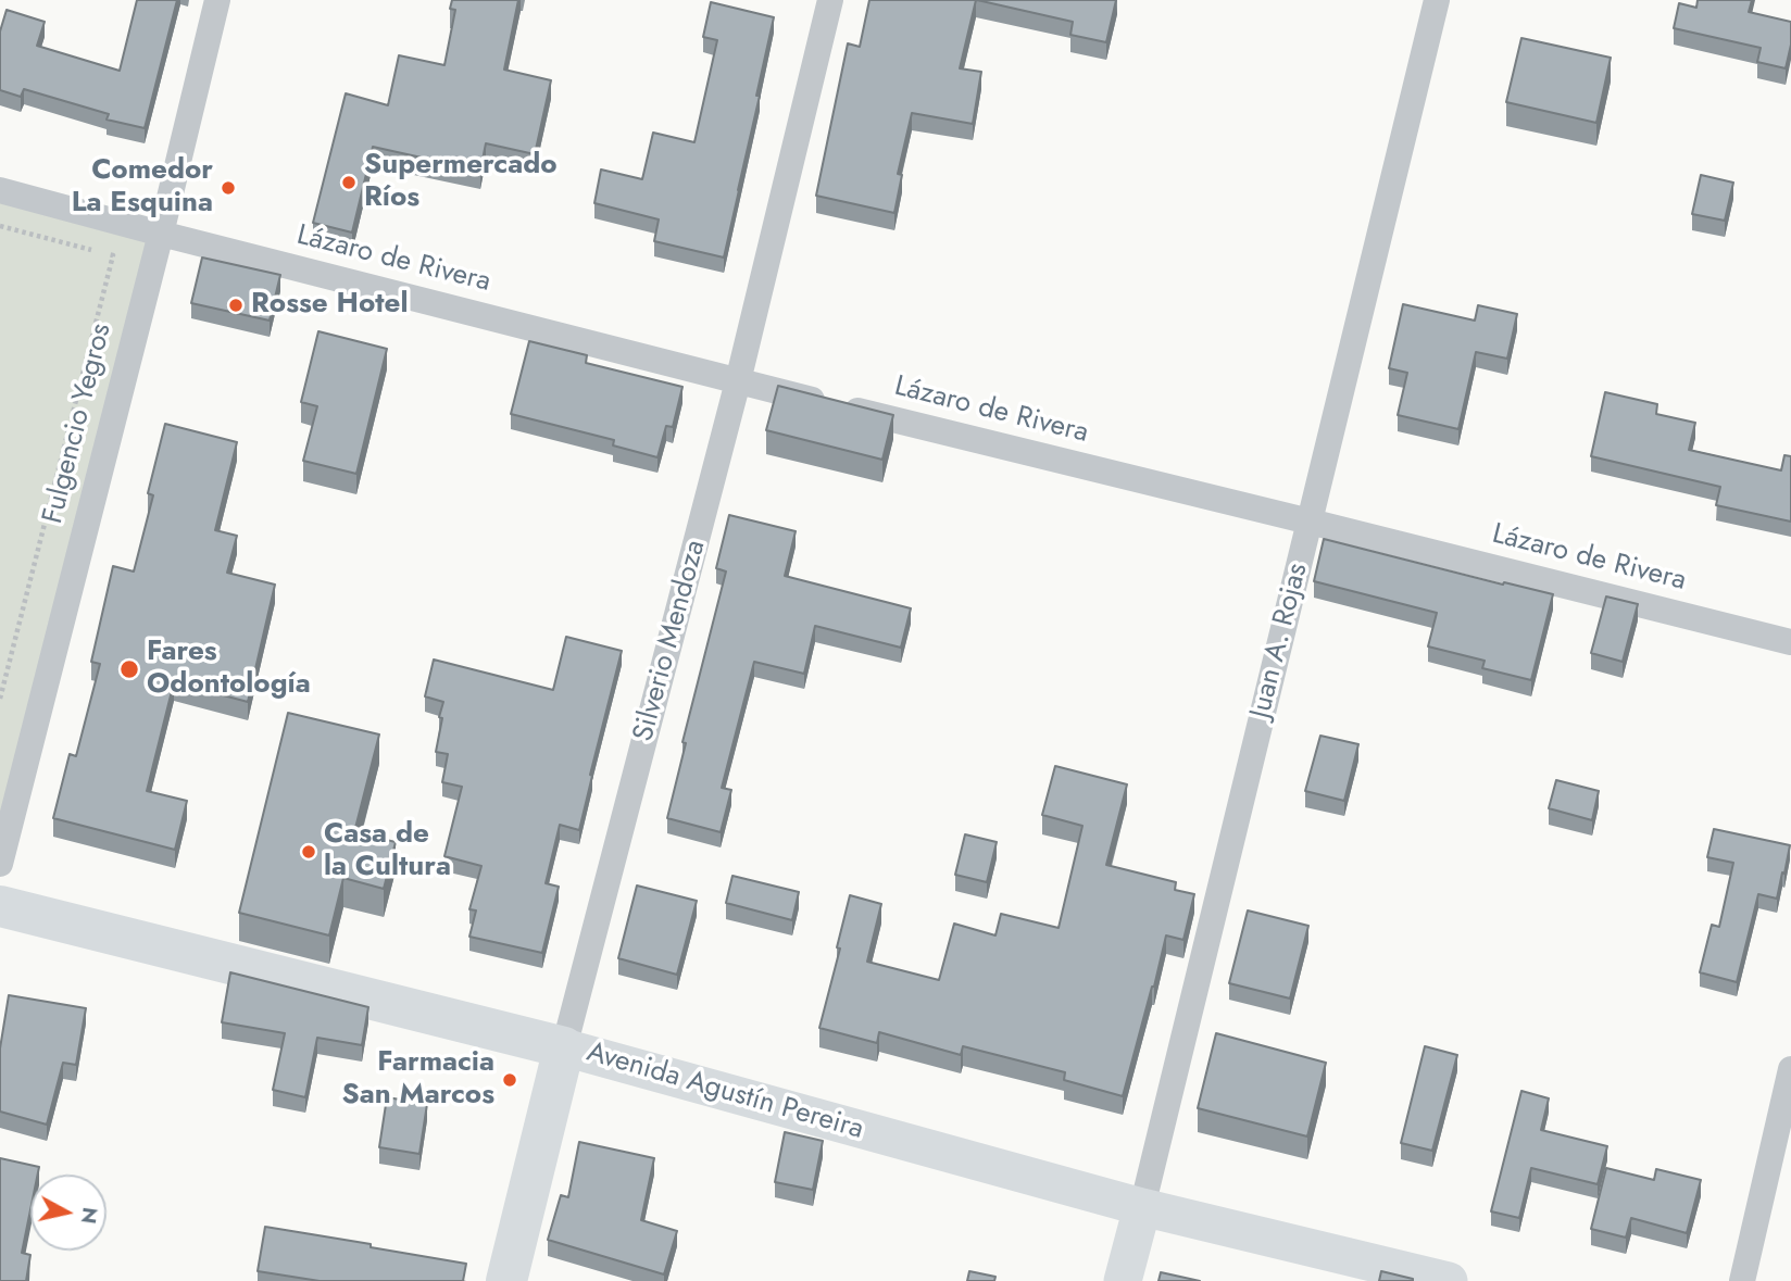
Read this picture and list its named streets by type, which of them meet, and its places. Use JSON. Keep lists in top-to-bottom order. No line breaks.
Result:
{"streets":{"highway":["Silverio Mendoza","Avenida Agustín Pereira"],"main road":["Juan A. Rojas"],"street":["Lázaro de Rivera","Fulgencio Yegros"]},"crossings":[["Lázaro de Rivera","Fulgencio Yegros"],["Lázaro de Rivera","Silverio Mendoza"],["Lázaro de Rivera","Juan A. Rojas"],["Silverio Mendoza","Avenida Agustín Pereira"],["Juan A. Rojas","Avenida Agustín Pereira"]],"places":["Supermercado Ríos","Comedor La Esquina","Rosse Hotel","Fares Odontología","Casa de la Cultura","Farmacia San Marcos"],"north":"right"}
